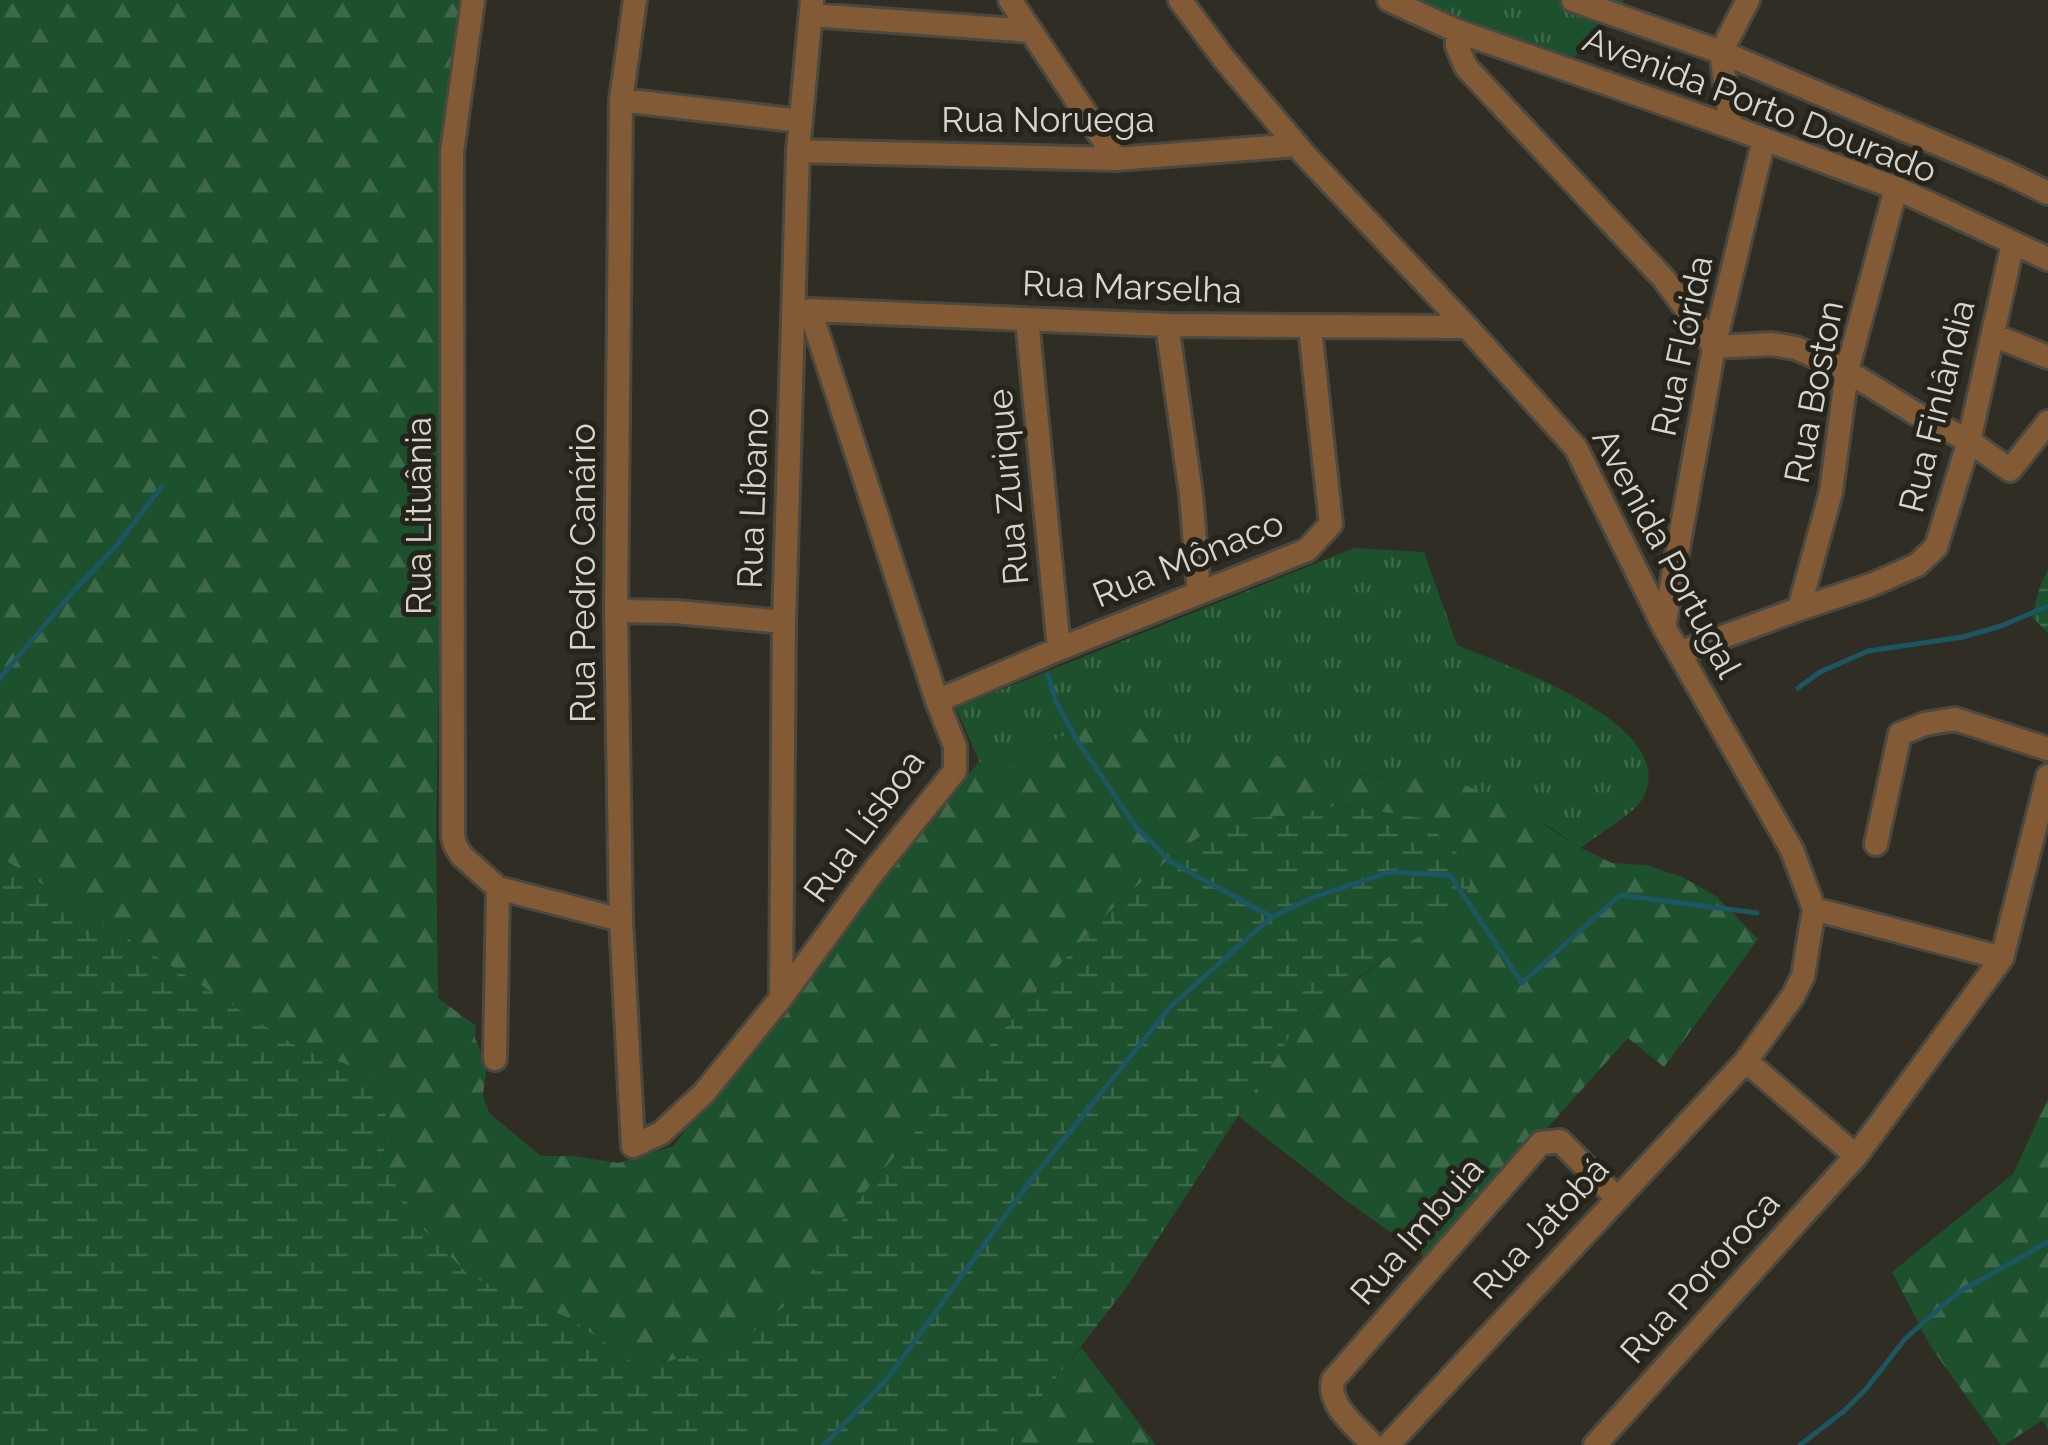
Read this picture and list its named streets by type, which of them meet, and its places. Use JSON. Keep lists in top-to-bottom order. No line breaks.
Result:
{"streets":{"street":["Avenida Porto Dourado","Rua Noruega","Rua Marselha","Rua Flórida","Rua Boston","Rua Finlândia","Rua Zurique","Rua Líbano","Rua Lituânia","Avenida Portugal","Rua Mônaco","Rua Pedro Canário","Rua Lísboa","Rua Jatobá","Rua Imbuia","Rua Pororoca"]},"crossings":[["Avenida Porto Dourado","Rua Flórida"],["Avenida Porto Dourado","Rua Boston"],["Avenida Porto Dourado","Rua Finlândia"],["Rua Noruega","Rua Líbano"],["Rua Noruega","Avenida Portugal"],["Rua Marselha","Rua Zurique"],["Rua Marselha","Rua Líbano"],["Rua Marselha","Avenida Portugal"],["Rua Marselha","Rua Mônaco"],["Rua Marselha","Rua Lísboa"],["Rua Flórida","Avenida Portugal"],["Rua Boston","Rua Finlândia"],["Rua Finlândia","Avenida Portugal"],["Rua Zurique","Rua Mônaco"],["Rua Líbano","Rua Lísboa"],["Rua Lituânia","Rua Pedro Canário"],["Avenida Portugal","Rua Jatobá"],["Rua Mônaco","Rua Lísboa"],["Rua Pedro Canário","Rua Lísboa"],["Rua Jatobá","Rua Imbuia"]]}
